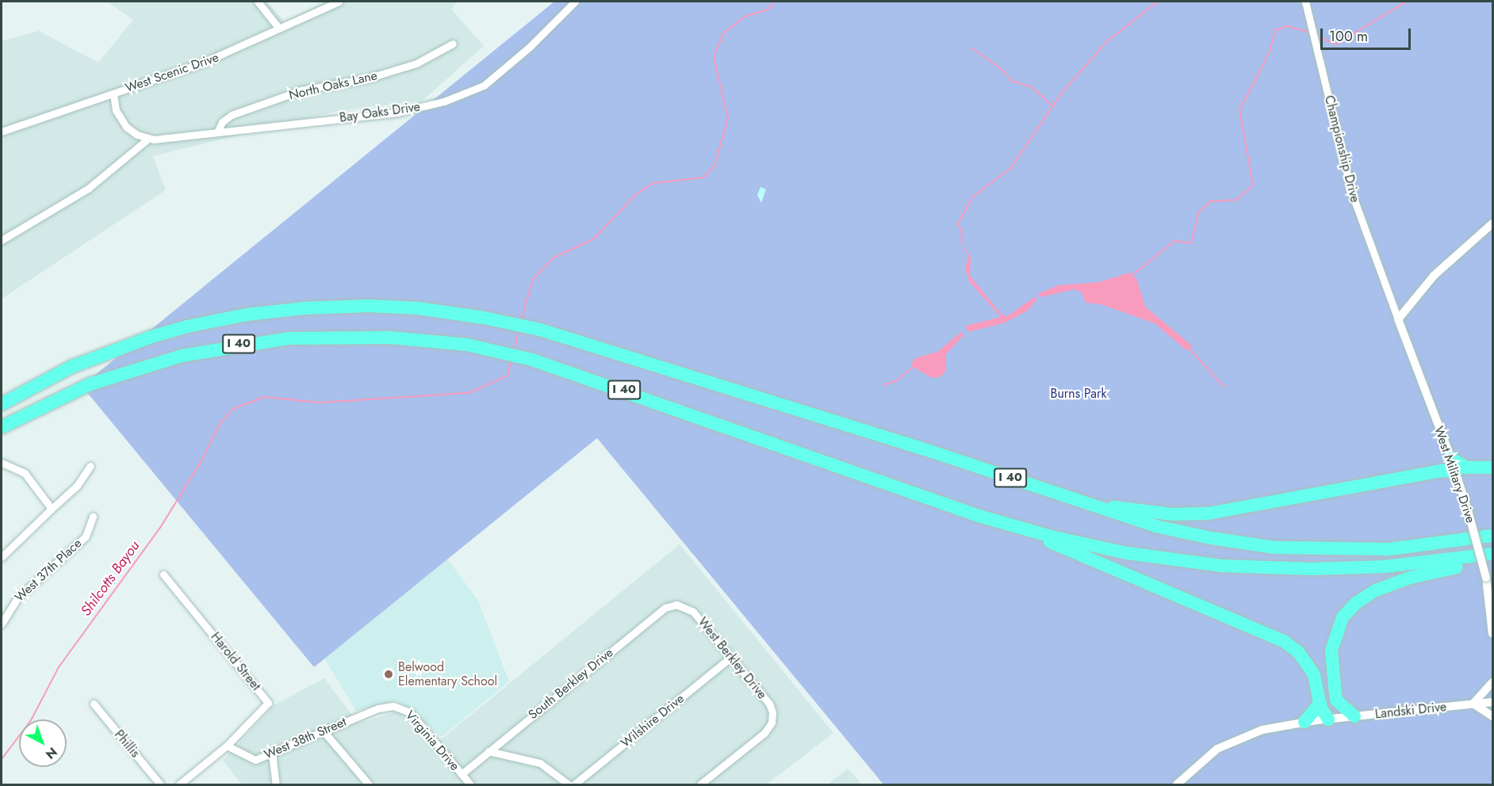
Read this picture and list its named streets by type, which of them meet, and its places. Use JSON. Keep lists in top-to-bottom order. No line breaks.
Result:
{"streets":{"highway":["I 40"],"street":["West Scenic Drive","North Oaks Lane","Bay Oaks Drive","Championship Drive","West Military Drive","West 37th Place","West Berkley Drive","Harold Street","South Berkley Drive","Landski Drive","Wilshire Drive","West 38th Street","Virginia Drive","Phillis"]},"crossings":[["North Oaks Lane","Bay Oaks Drive"],["Championship Drive","West Military Drive"],["West Berkley Drive","South Berkley Drive"],["West Berkley Drive","Wilshire Drive"],["Harold Street","West 38th Street"],["South Berkley Drive","Virginia Drive"],["West 38th Street","Virginia Drive"]],"water":["Shilcotts Bayou"],"parks":["Burns Park"],"places":["Belwood Elementary School"],"scale_bar":"100 m","north":"bottom right"}
